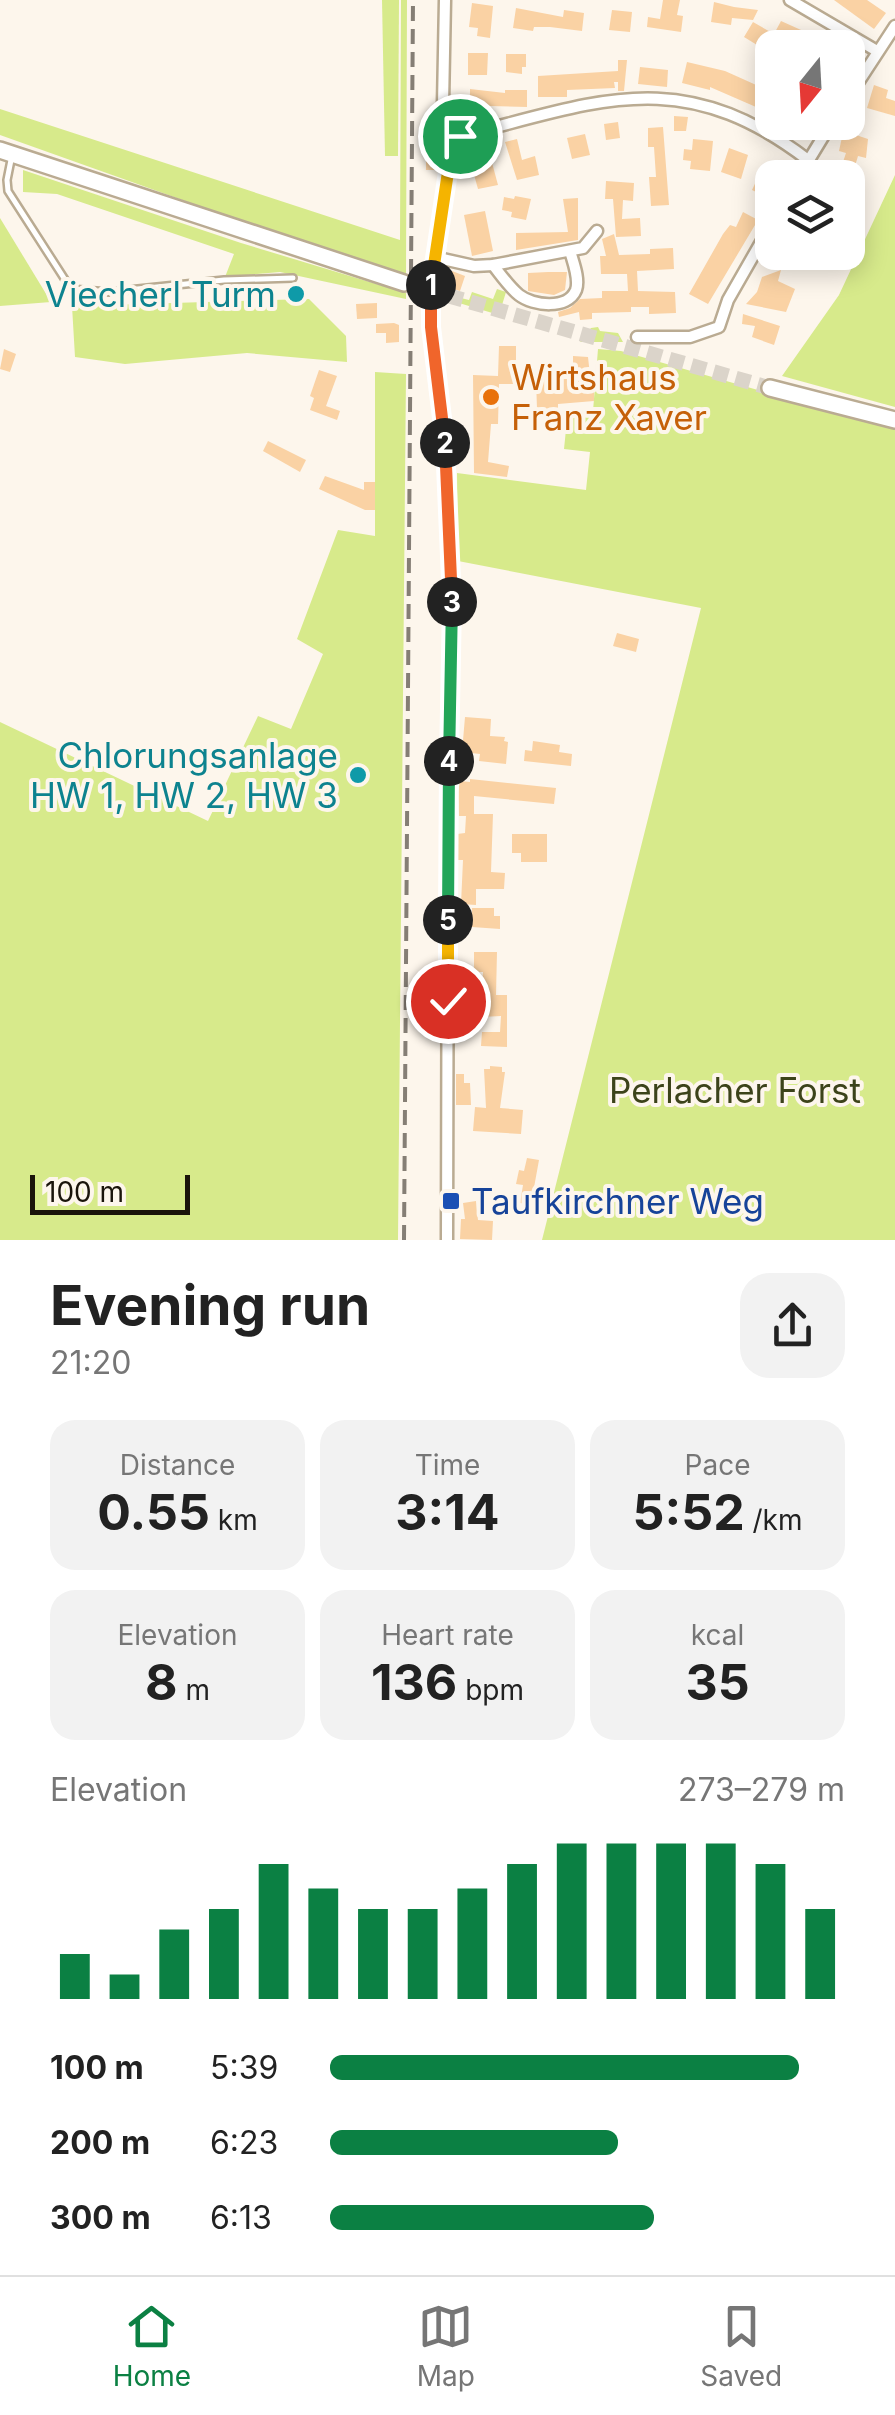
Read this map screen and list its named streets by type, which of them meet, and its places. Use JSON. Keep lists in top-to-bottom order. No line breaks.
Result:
{"parks":["Perlacher Forst"],"places":{"other":["Viecherl Turm","Wirtshaus Franz Xaver","Chlorungsanlage HW 1, HW 2, HW 3"],"transit":["Taufkirchner Weg"]},"scale_bar":"100 m","north":"bottom","page":{"pins":["1","2","3","4","5"],"scale":"100 m","heading":["Evening run","21:20"],"stats":[["Distance","0.55 km"],["Time","3:14"],["Pace","5:52 /km"],["Elevation","8 m"],["Heart rate","136 bpm"],["kcal","35"]],"chart":["Elevation","273–279 m"],"list":[{"name":"100 m","note":"5:39"},{"name":"200 m","note":"6:23"},{"name":"300 m","note":"6:13"}],"tabs":["Home","Map","Saved"]}}
